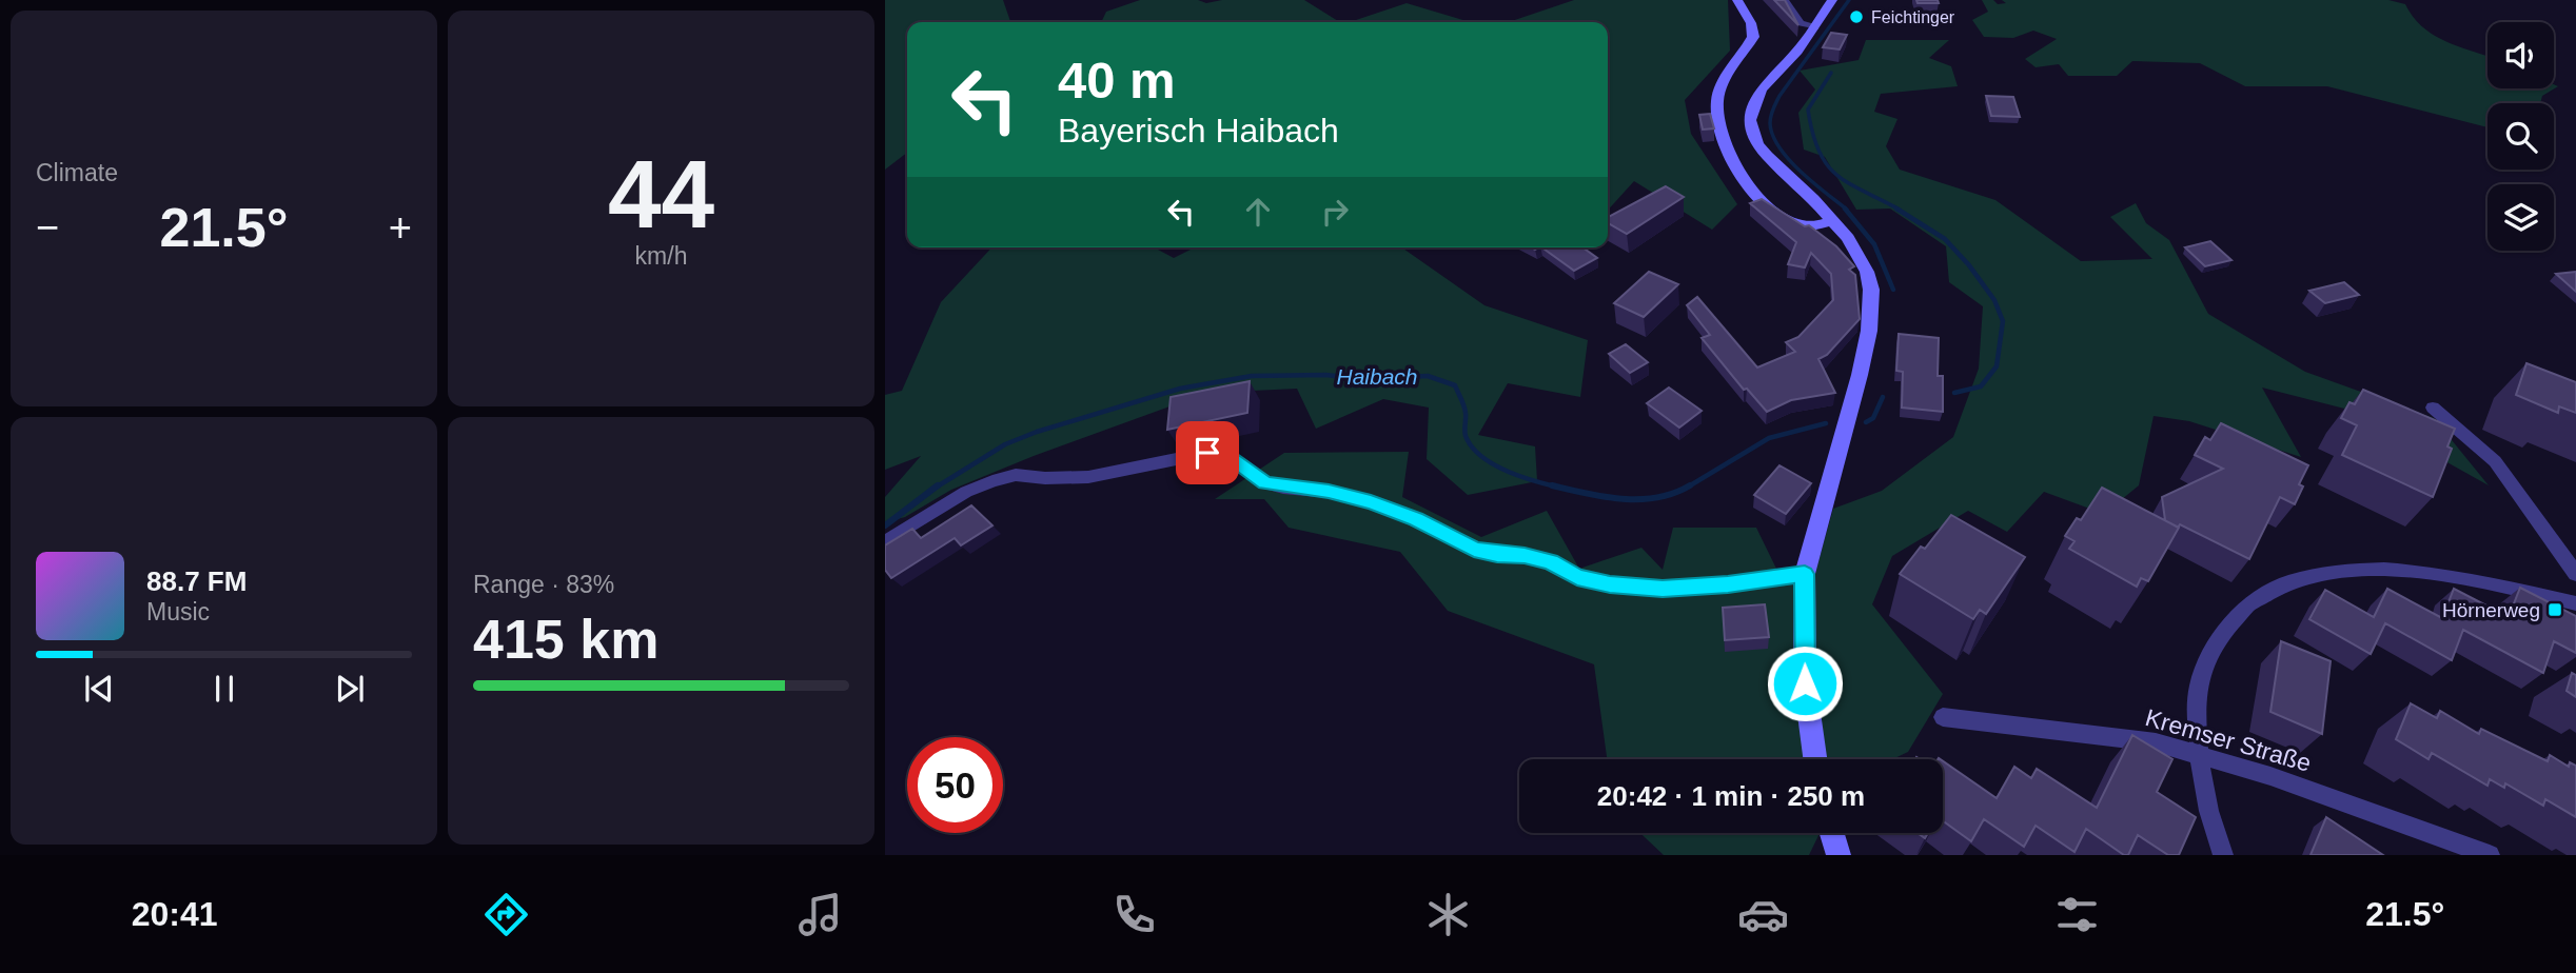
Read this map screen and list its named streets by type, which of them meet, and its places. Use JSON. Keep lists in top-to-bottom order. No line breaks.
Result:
{"streets":{"street":["Kremser Straße"]},"water":["Haibach"],"places":{"other":["Feichtinger"],"transit":["Hörnerweg"]},"page":{"tile":["Climate",["44","km/h"],["Range · 83%","415 km"]],"turn":["40 m","Bayerisch Haibach"],"heat":["−","21.5°","+"],"song":["88.7 FM","Music"],"limit":"50","trip":"20:42 · 1 min · 250 m","tabs":["20:41","21.5°"]}}
